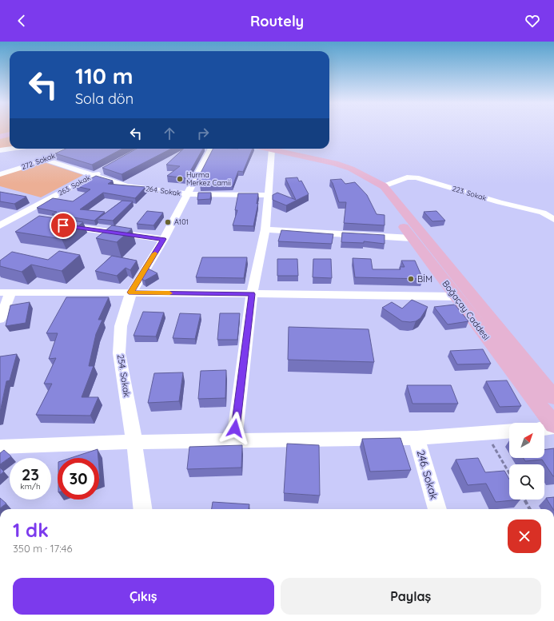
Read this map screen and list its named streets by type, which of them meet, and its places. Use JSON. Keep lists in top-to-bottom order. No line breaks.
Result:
{"streets":{"main road":["Boğaçay Caddesi"],"street":["272. Sokak","263. Sokak","264. Sokak","223. Sokak","254. Sokak","246. Sokak"]},"crossings":[["272. Sokak","264. Sokak"],["263. Sokak","264. Sokak"],["264. Sokak","254. Sokak"],["223. Sokak","Boğaçay Caddesi"]],"places":["Hurma Merkez Camii","A101","BİM"],"north":"top right","page":{"header":"Routely","turn":["110 m","Sola dön"],"speed":"23 km/h","limit":"30","heading":["1 dk","350 m · 17:46"],"buttons":["Çıkış","Paylaş"]}}
